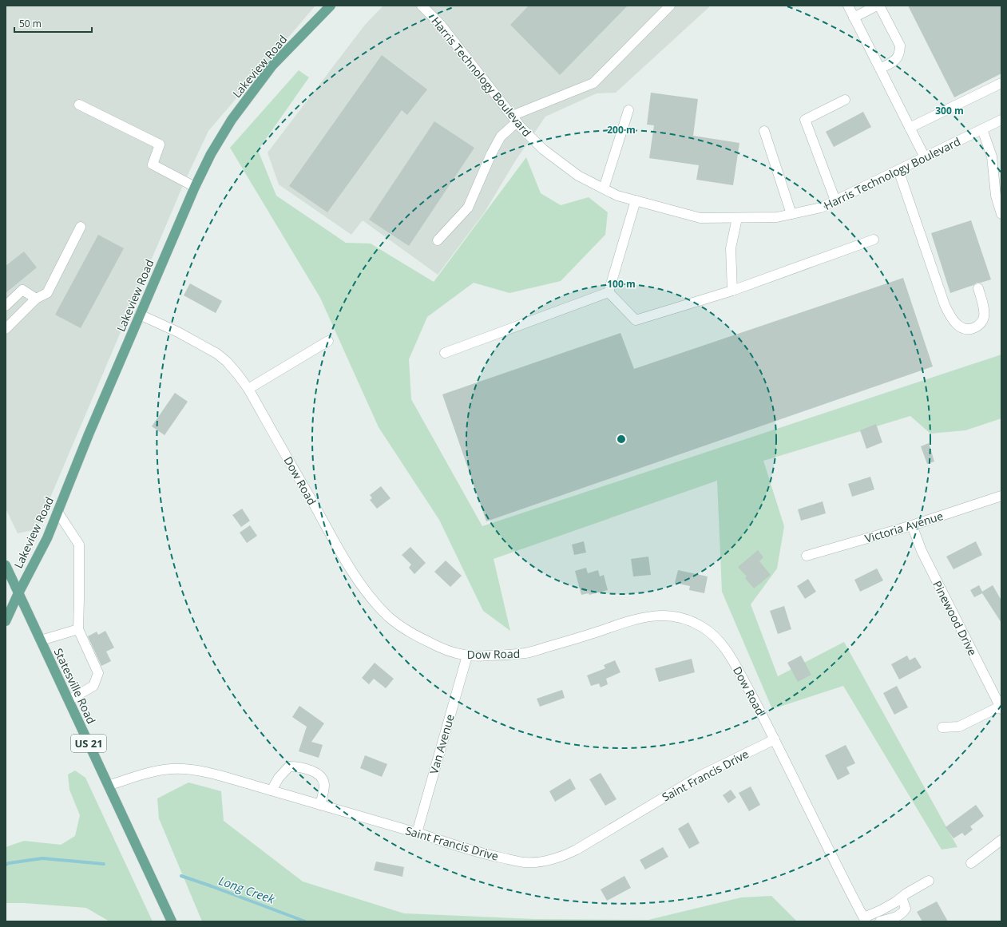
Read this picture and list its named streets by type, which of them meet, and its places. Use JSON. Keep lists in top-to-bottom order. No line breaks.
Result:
{"streets":{"main road":["Lakeview Road","Statesville Road","US 21"],"street":["Harris Technology Boulevard","Dow Road","Victoria Avenue","Pinewood Drive","Van Avenue","Saint Francis Drive"]},"crossings":[["Lakeview Road","Dow Road"],["Lakeview Road","Statesville Road"],["Dow Road","Van Avenue"],["Dow Road","Saint Francis Drive"],["Victoria Avenue","Pinewood Drive"],["Statesville Road","Saint Francis Drive"],["Van Avenue","Saint Francis Drive"]],"water":["Long Creek"],"scale_bar":"50 m","rings":["300 m","200 m","100 m"]}
